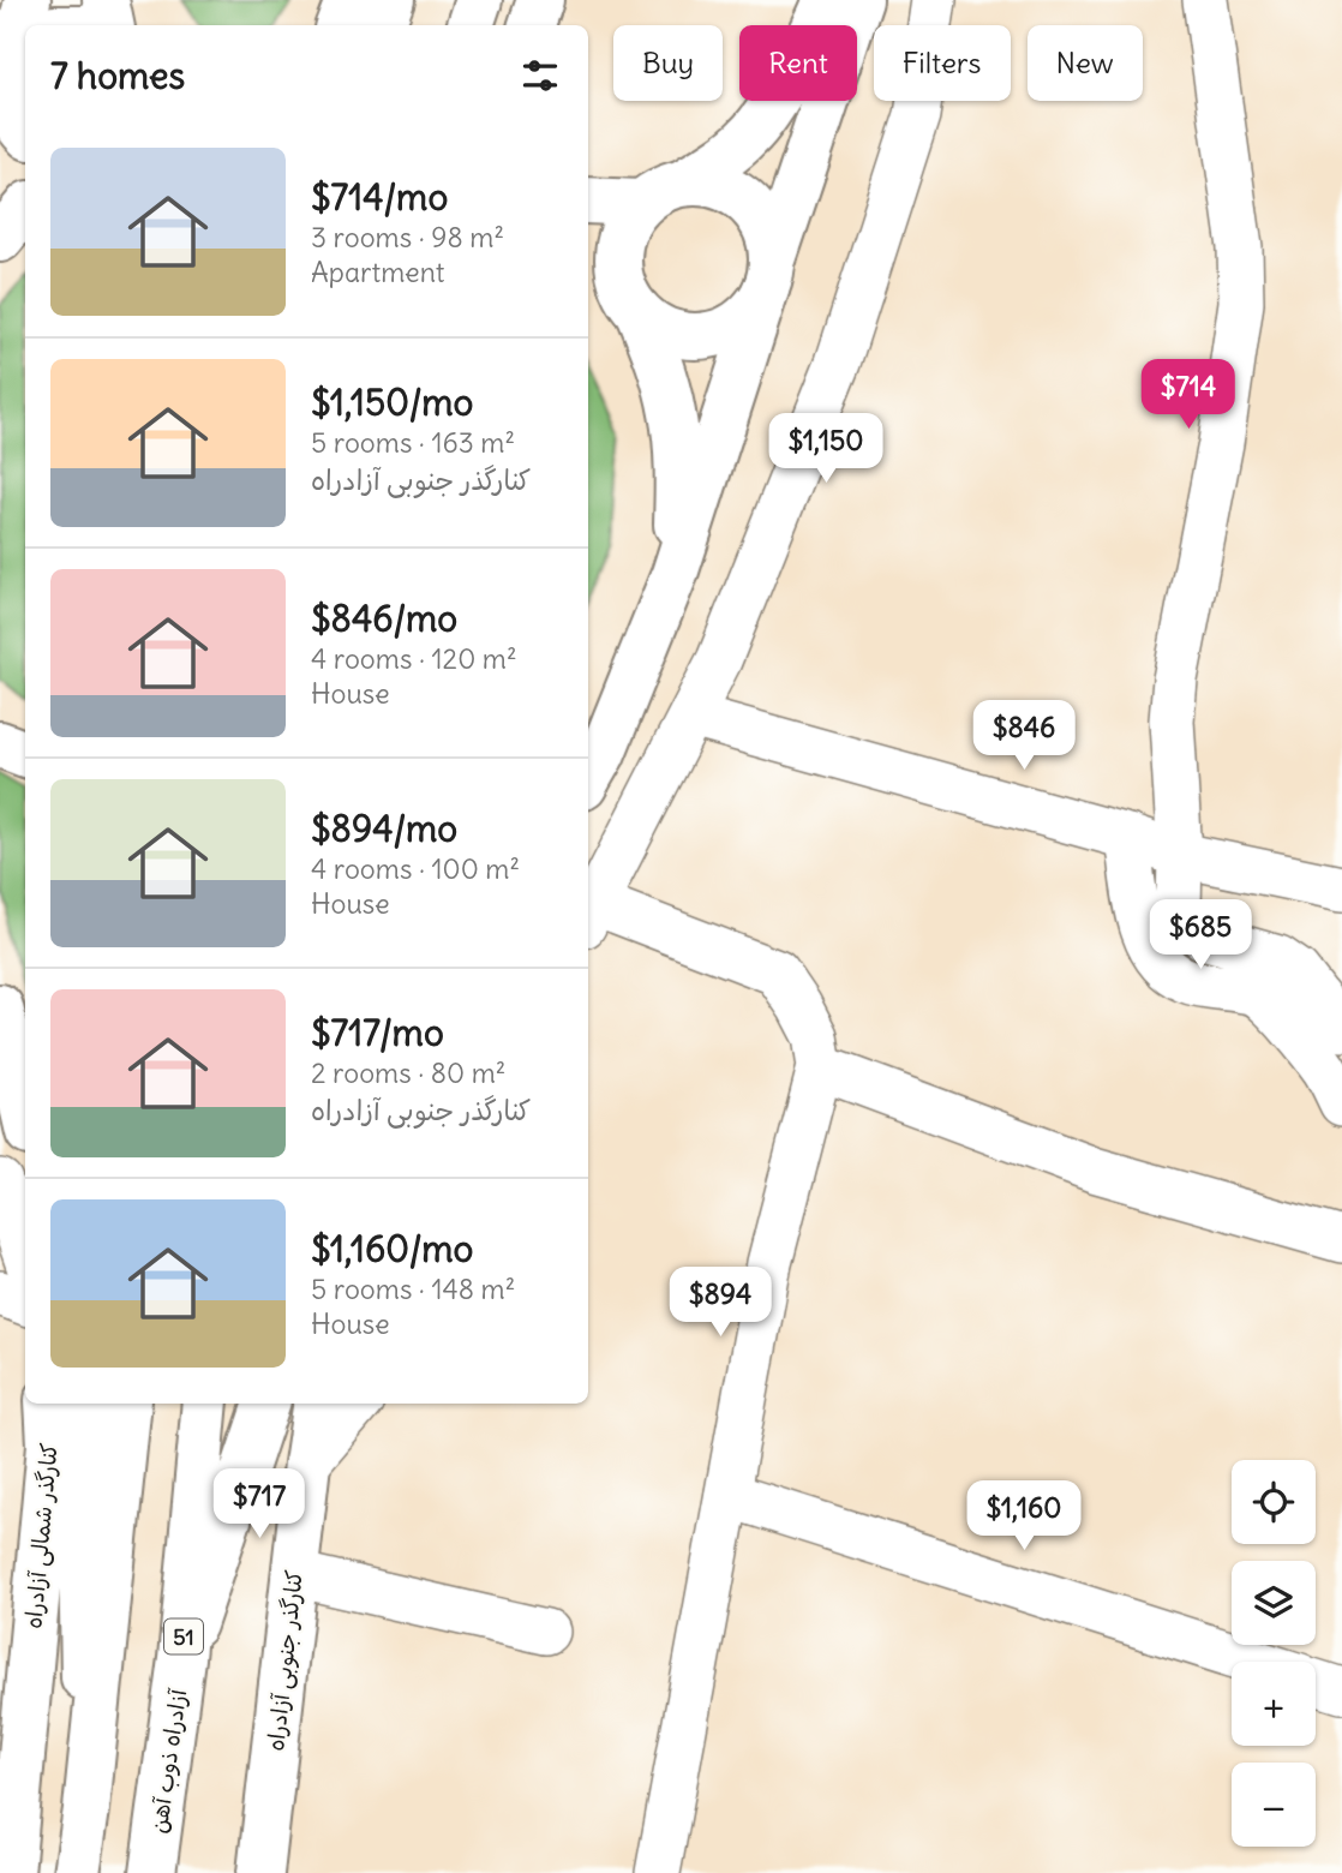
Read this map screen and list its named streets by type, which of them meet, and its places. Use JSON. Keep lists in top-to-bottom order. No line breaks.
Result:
{"streets":{"main road":["کنارگذر شمالی آزادراه","51","کنارگذر جنوبی آزادراه","آزادراه ذوب آهن"]},"page":{"chip":["Buy","Rent","Filters","New"],"heading":"7 homes","list":[{"name":"$714/mo","note":"3 rooms · 98 m² · Apartment"},{"name":"$1,150/mo","note":"5 rooms · 163 m² · کنارگذر جنوبی آزادراه"},{"name":"$846/mo","note":"4 rooms · 120 m² · House"},{"name":"$894/mo","note":"4 rooms · 100 m² · House"},{"name":"$717/mo","note":"2 rooms · 80 m² · کنارگذر جنوبی آزادراه"},{"name":"$1,160/mo","note":"5 rooms · 148 m² · House"}],"price":["$714","$1,150","$846","$685","$894","$717","$1,160"],"map_buttons":["+","−"]}}
